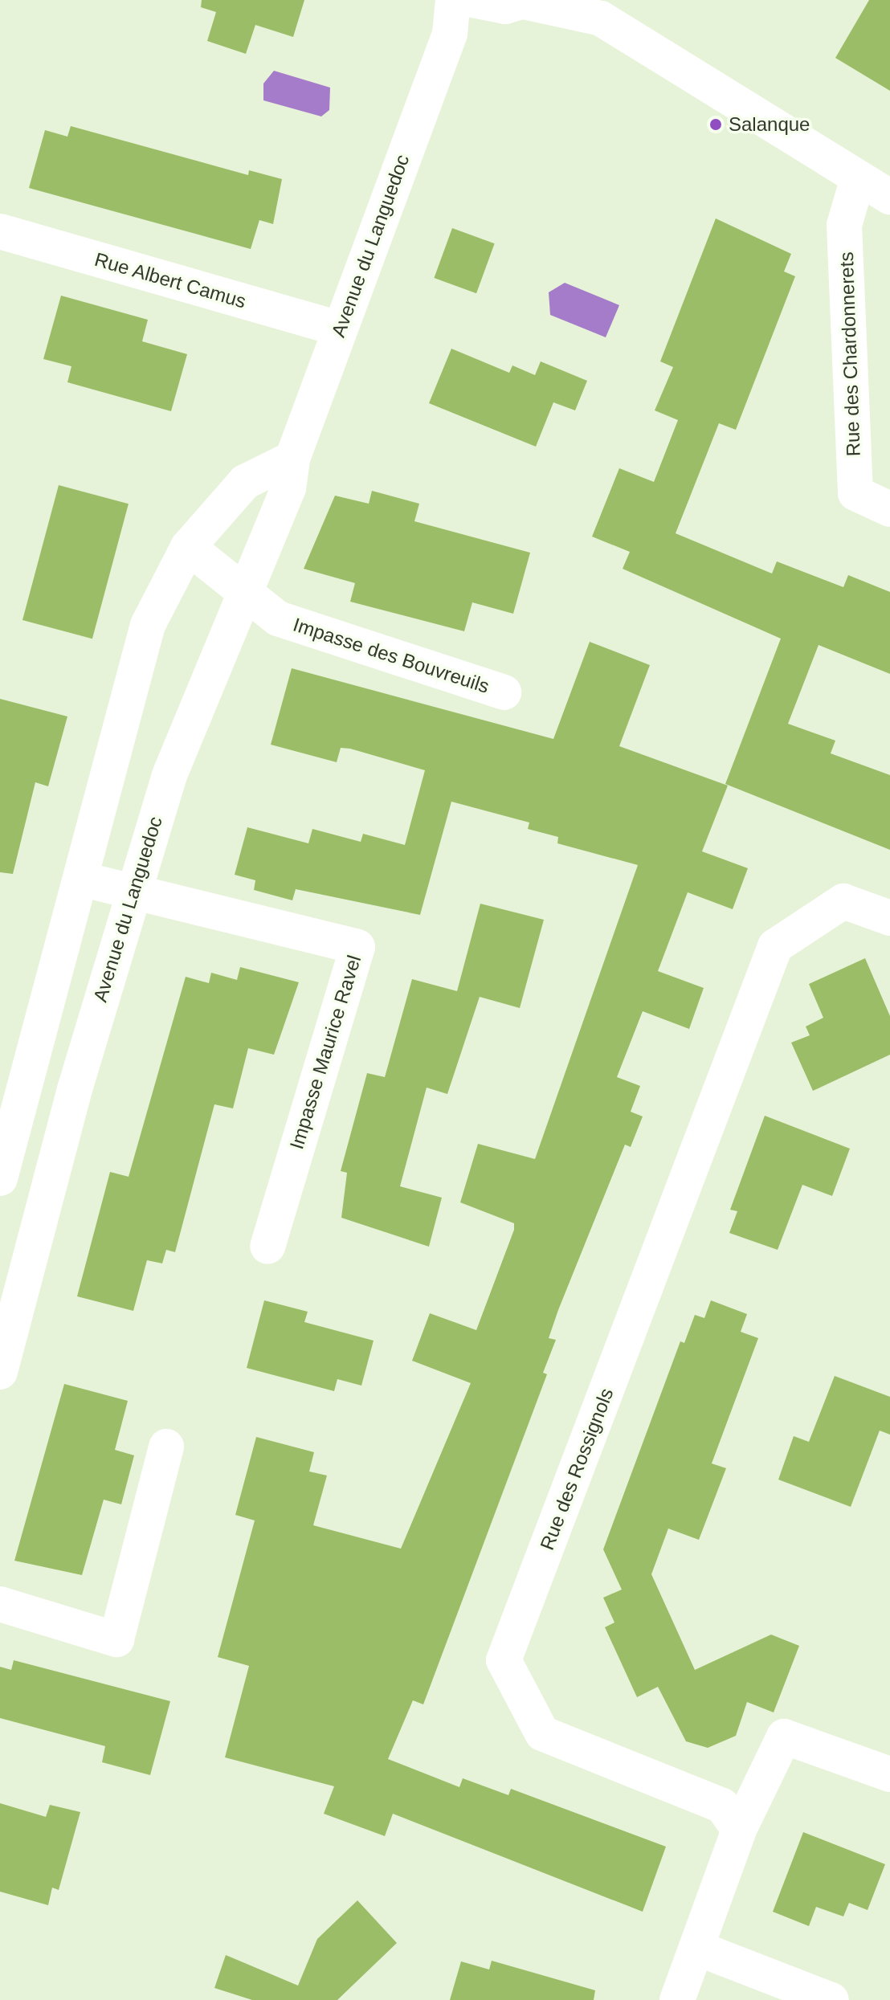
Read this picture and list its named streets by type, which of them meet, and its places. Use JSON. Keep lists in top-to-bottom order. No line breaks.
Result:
{"streets":{"street":["Avenue du Languedoc","Rue Albert Camus","Rue des Chardonnerets","Impasse des Bouvreuils","Impasse Maurice Ravel","Rue des Rossignols"]},"crossings":[["Avenue du Languedoc","Rue Albert Camus"],["Avenue du Languedoc","Impasse des Bouvreuils"],["Avenue du Languedoc","Impasse Maurice Ravel"]],"places":["Salanque"]}
